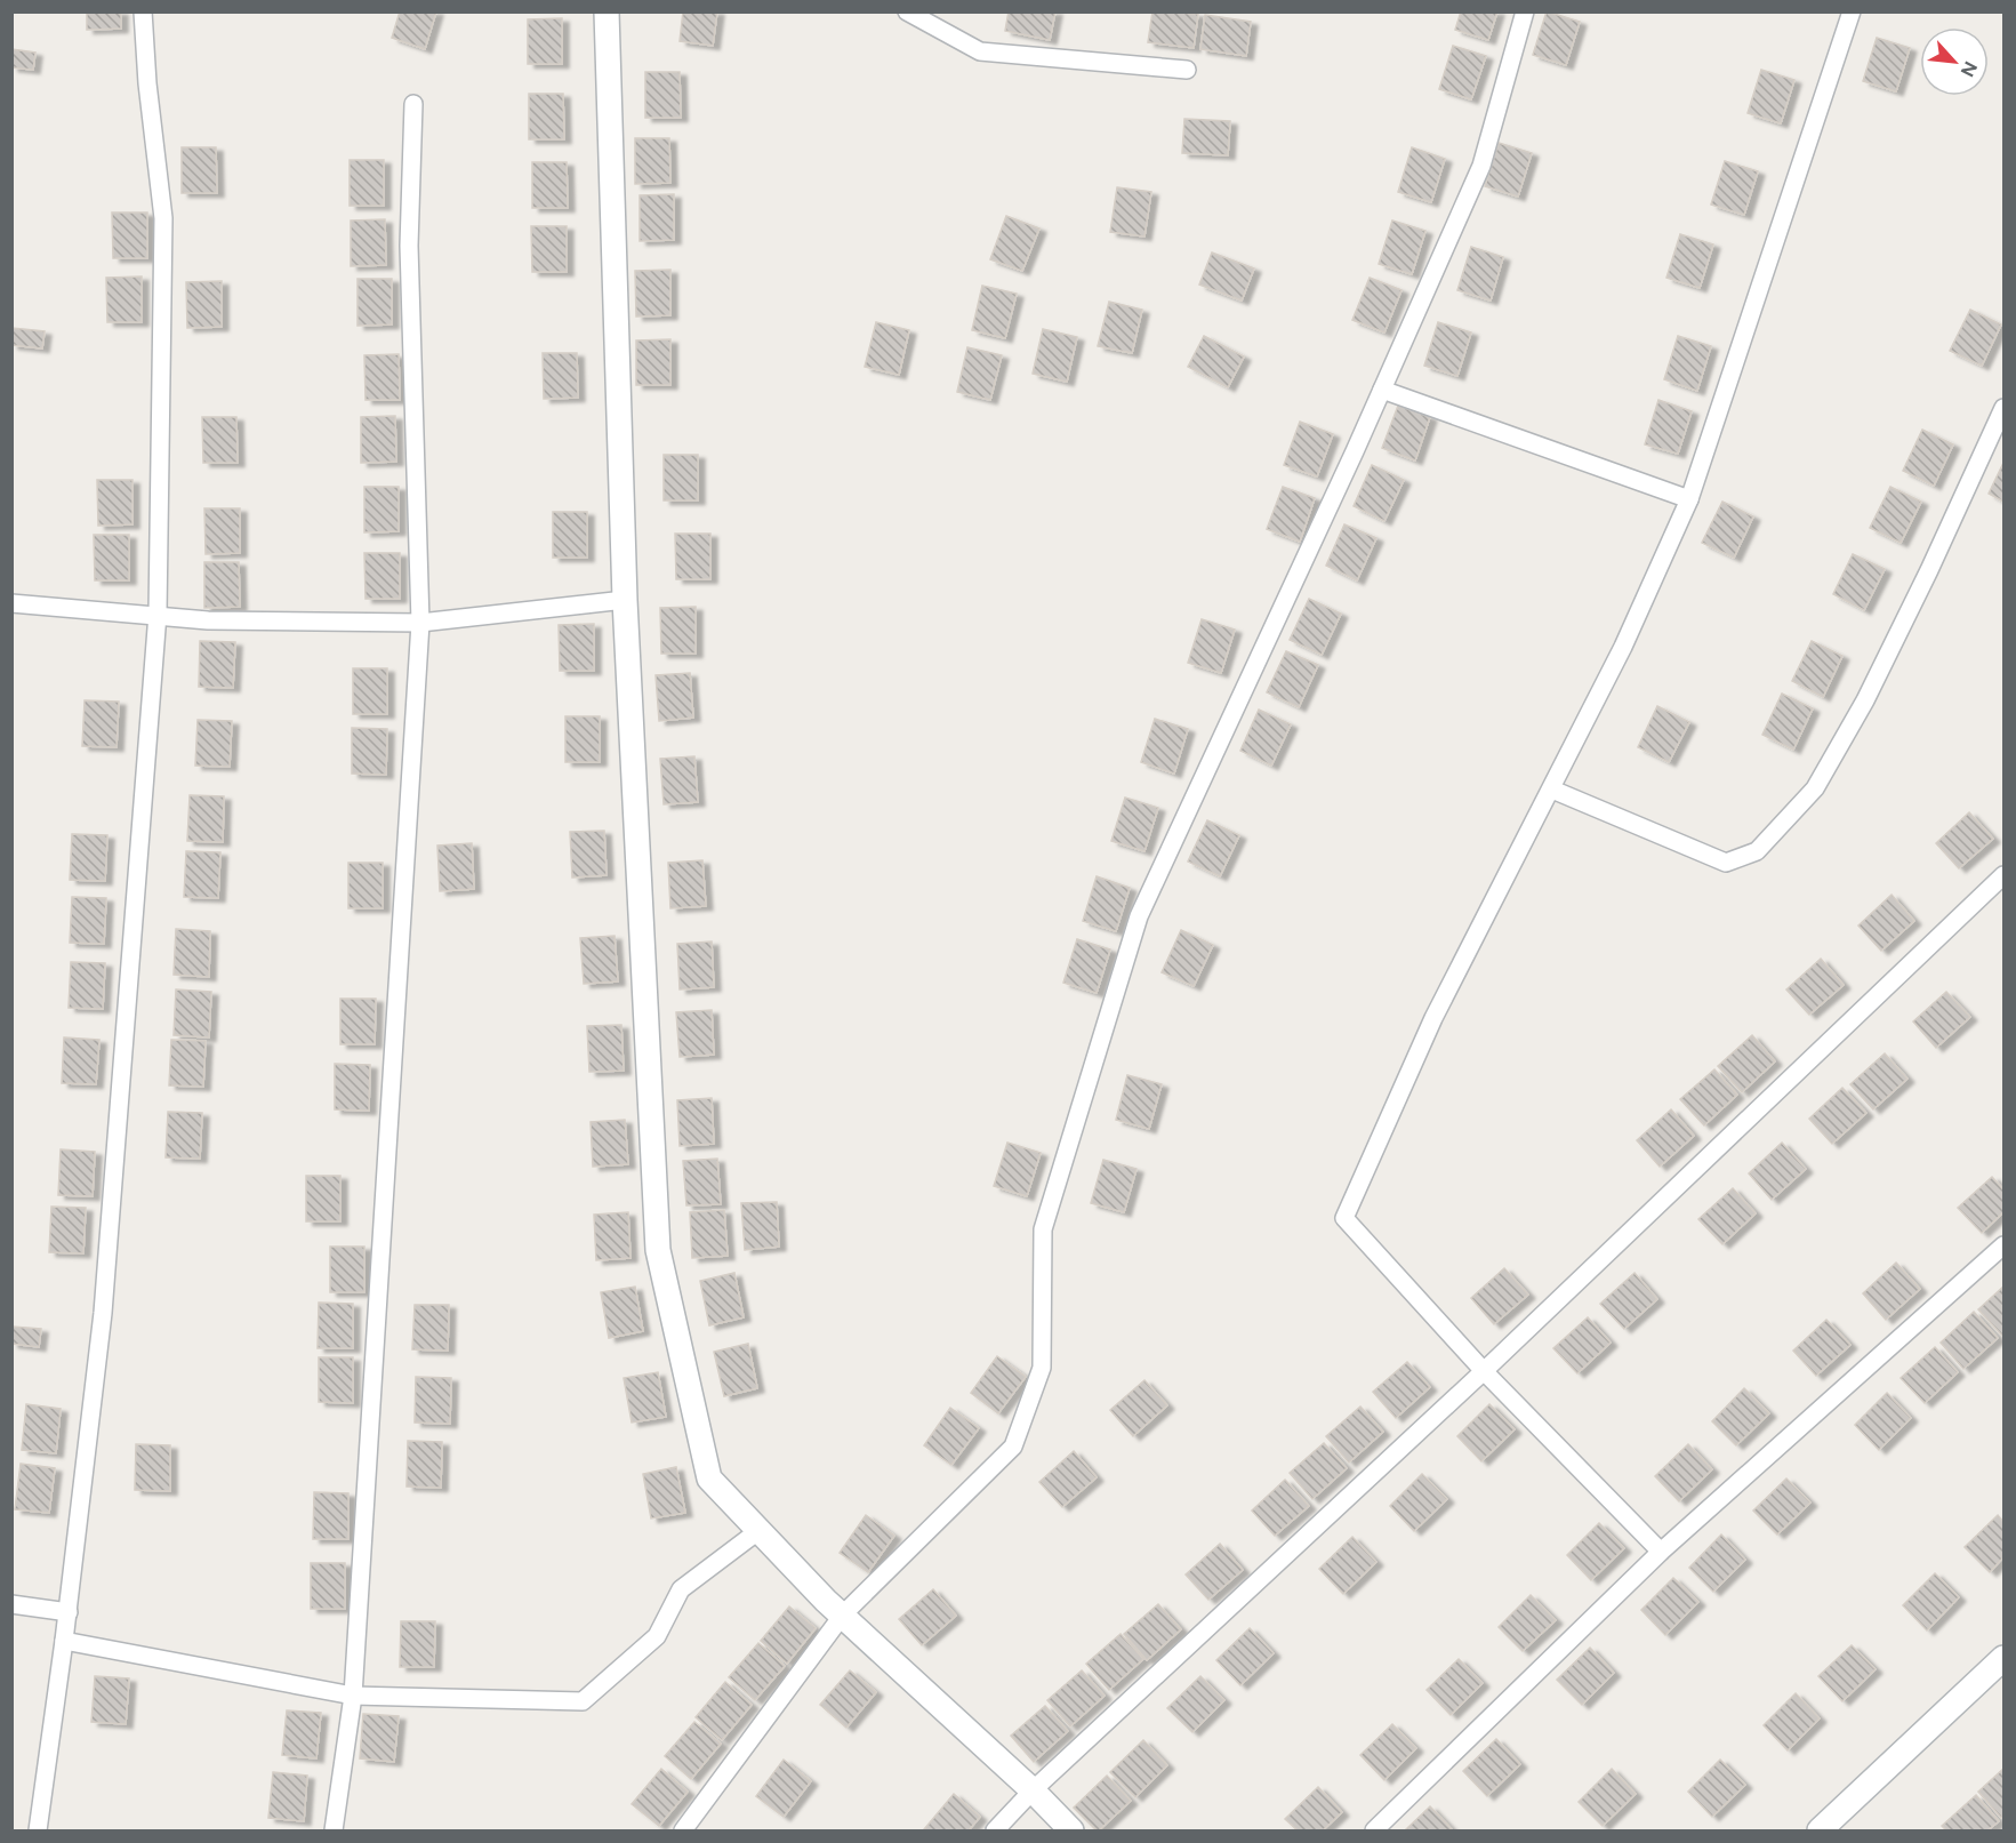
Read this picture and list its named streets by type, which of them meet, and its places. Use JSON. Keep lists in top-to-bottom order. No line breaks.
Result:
{"north":"bottom right"}
